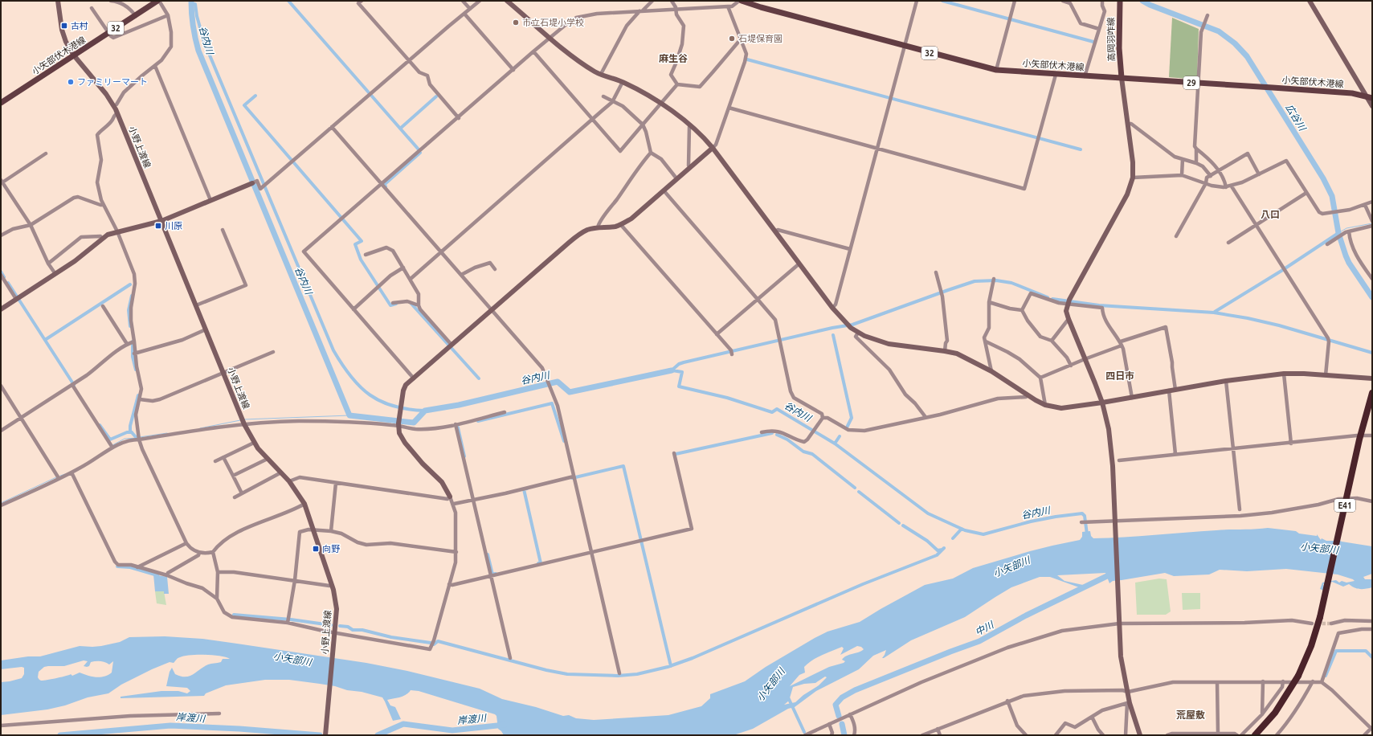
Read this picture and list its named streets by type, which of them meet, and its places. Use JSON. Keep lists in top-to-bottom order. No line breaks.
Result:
{"streets":{"highway":["E41"],"main road":["32","高岡羽咋線","小矢部伏木港線","29"],"street":["小野上渡線"]},"crossings":[["高岡羽咋線","小矢部伏木港線"],["小矢部伏木港線","小野上渡線"]],"districts":["麻生谷","八口","四日市","荒屋敷"],"water":["谷内川","広谷川","小矢部川","中川","岸渡川"],"places":{"other":["市立石堤小学校","石堤保育園","ファミリーマート"],"transit":["古村","川原","向野"]}}
